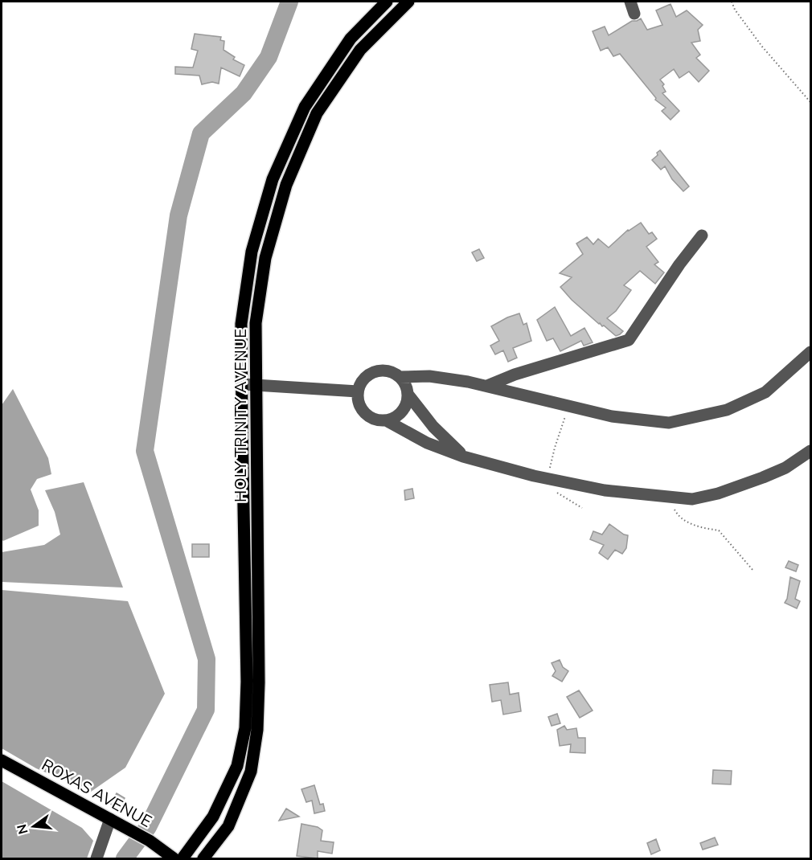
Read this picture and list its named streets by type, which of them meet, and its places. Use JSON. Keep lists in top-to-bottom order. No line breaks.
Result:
{"streets":{"main road":["HOLY TRINITY AVENUE","ROXAS AVENUE"]},"north":"left"}
